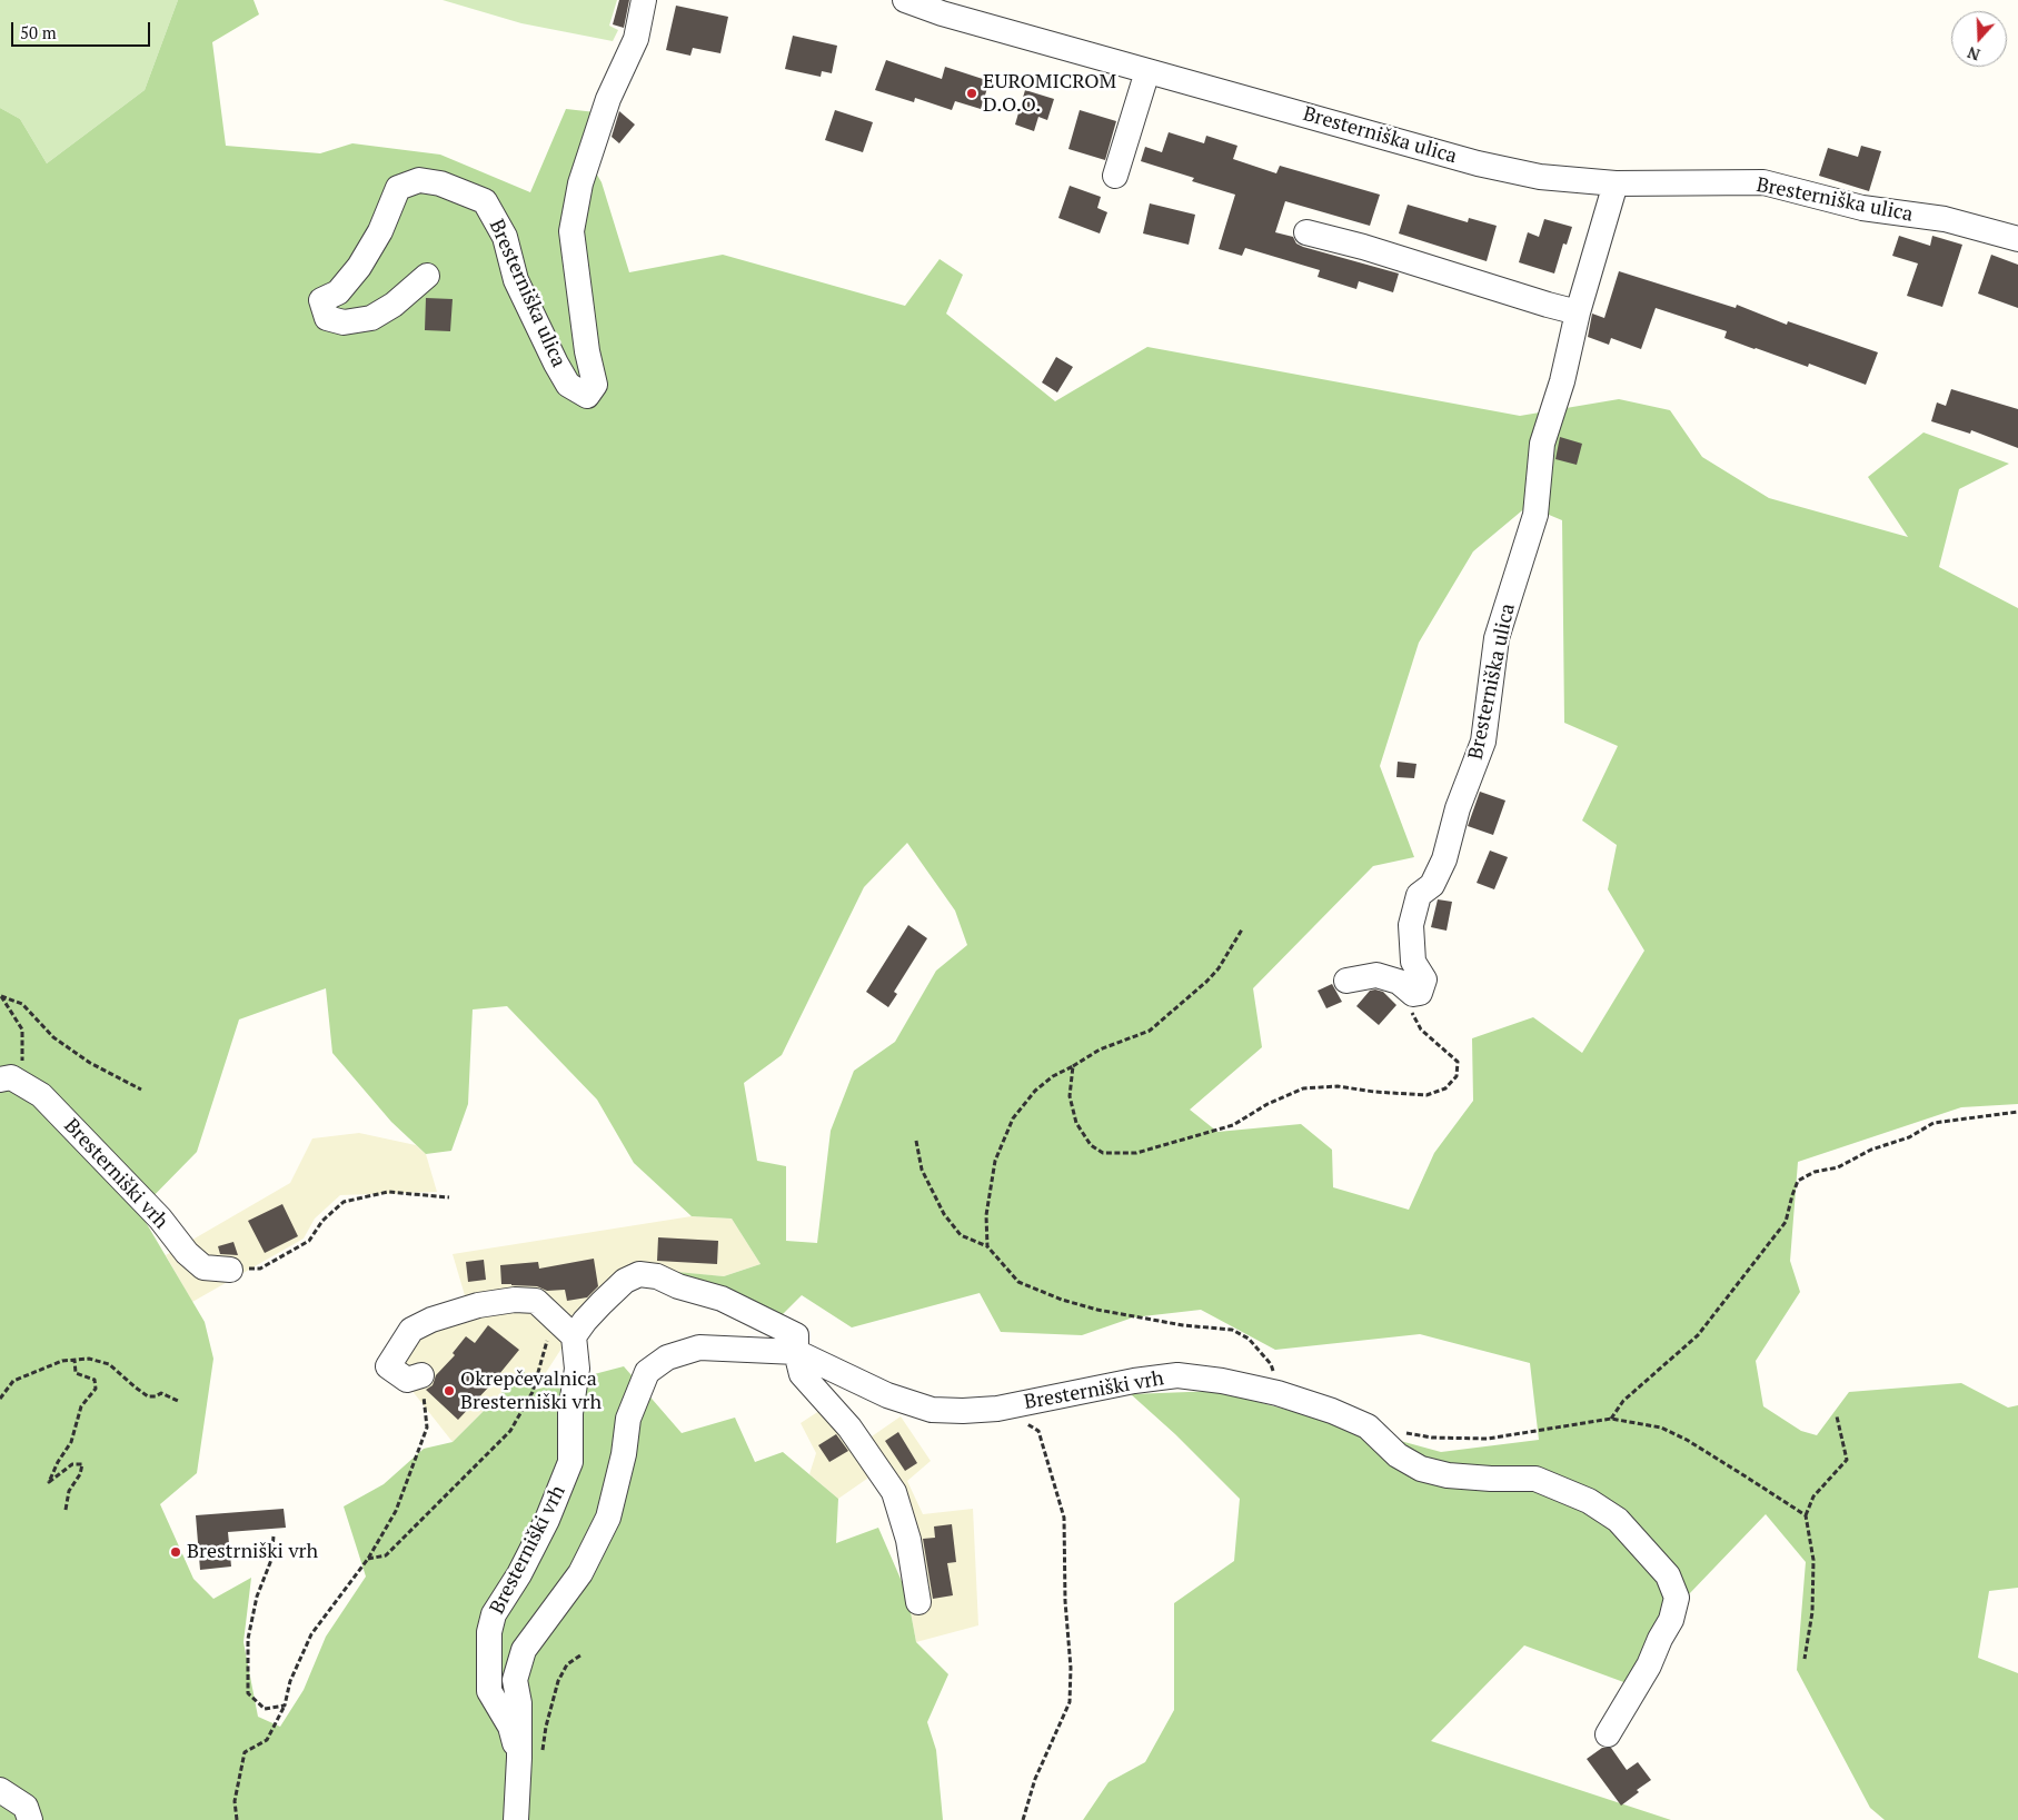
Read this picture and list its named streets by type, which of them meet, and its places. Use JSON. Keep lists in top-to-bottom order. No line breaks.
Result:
{"streets":{"street":["Bresterniška ulica","Bresterniški vrh"]},"places":["EUROMICROM D.O.O.","Okrepčevalnica Bresterniški vrh","Brestrniški vrh"],"scale_bar":"50 m","north":"bottom"}
